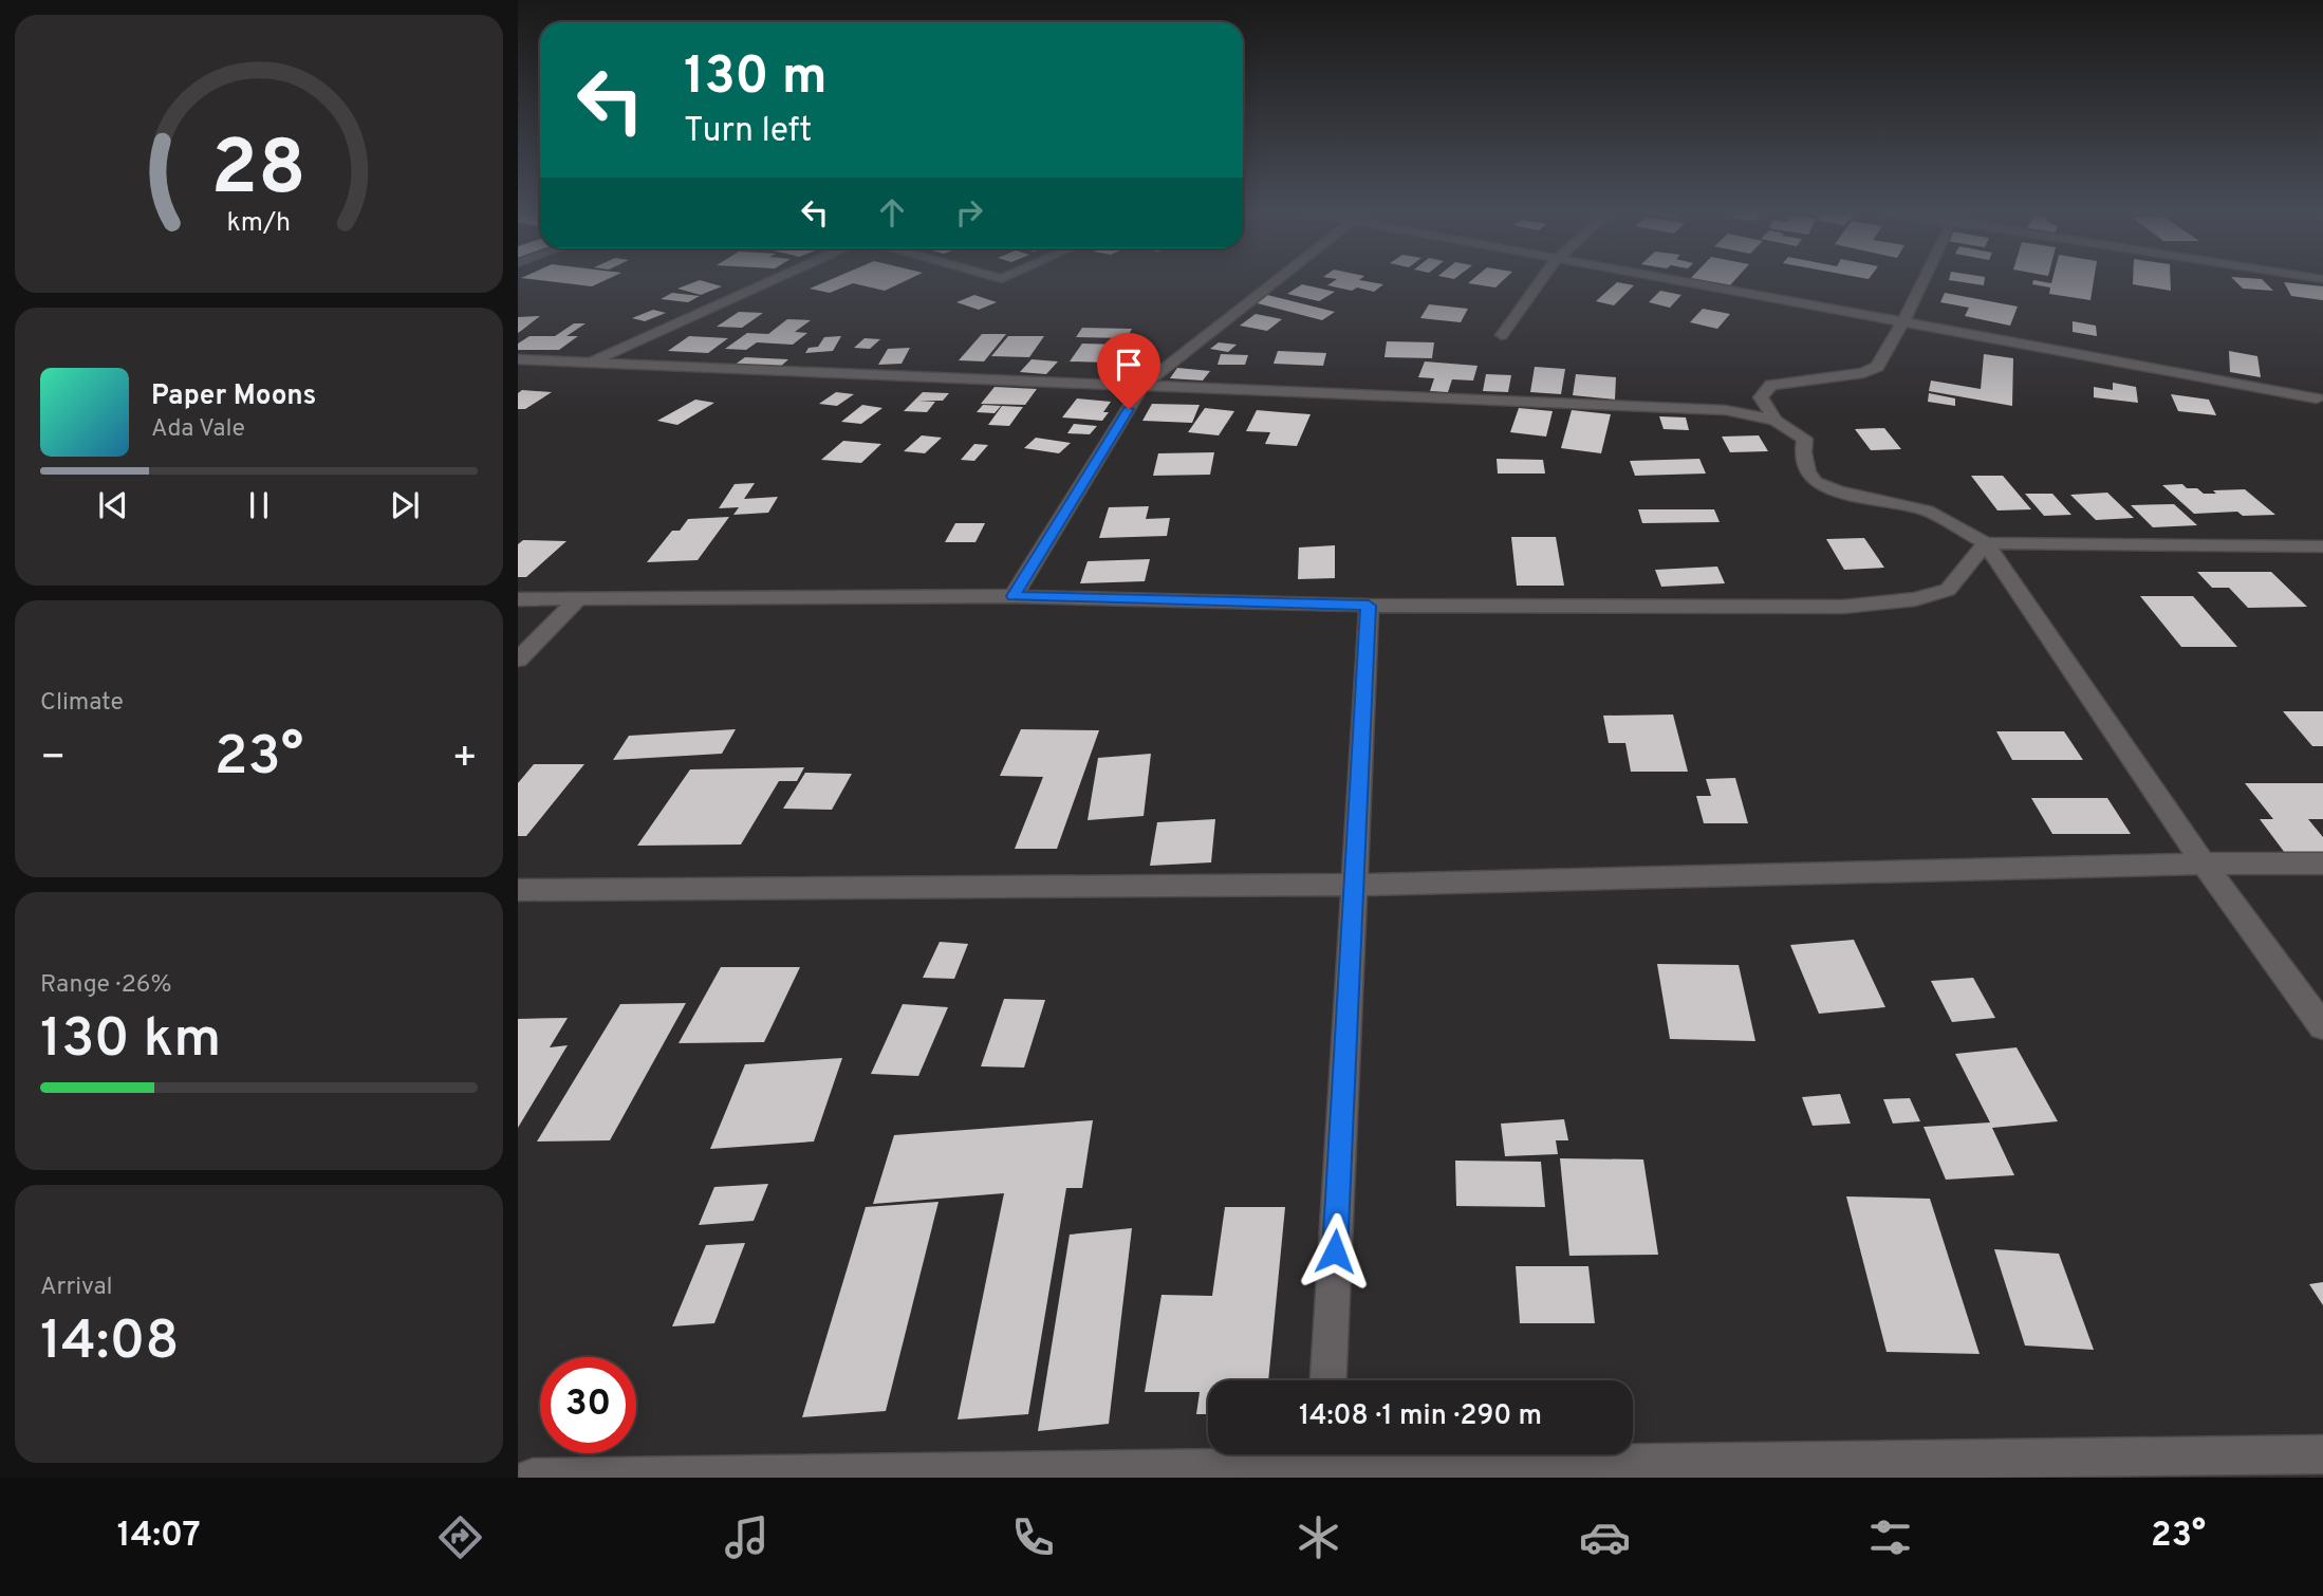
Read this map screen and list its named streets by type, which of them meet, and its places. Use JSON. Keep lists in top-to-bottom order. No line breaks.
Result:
{"page":{"turn":["130 m","Turn left"],"song":["Paper Moons","Ada Vale"],"tile":["Climate",["Range · 26%","130 km"],["Arrival","14:08"]],"heat":["−","23°","+"],"limit":"30","trip":"14:08 · 1 min · 290 m","tabs":["14:07","23°"],"gauge":["28","km/h"]}}
